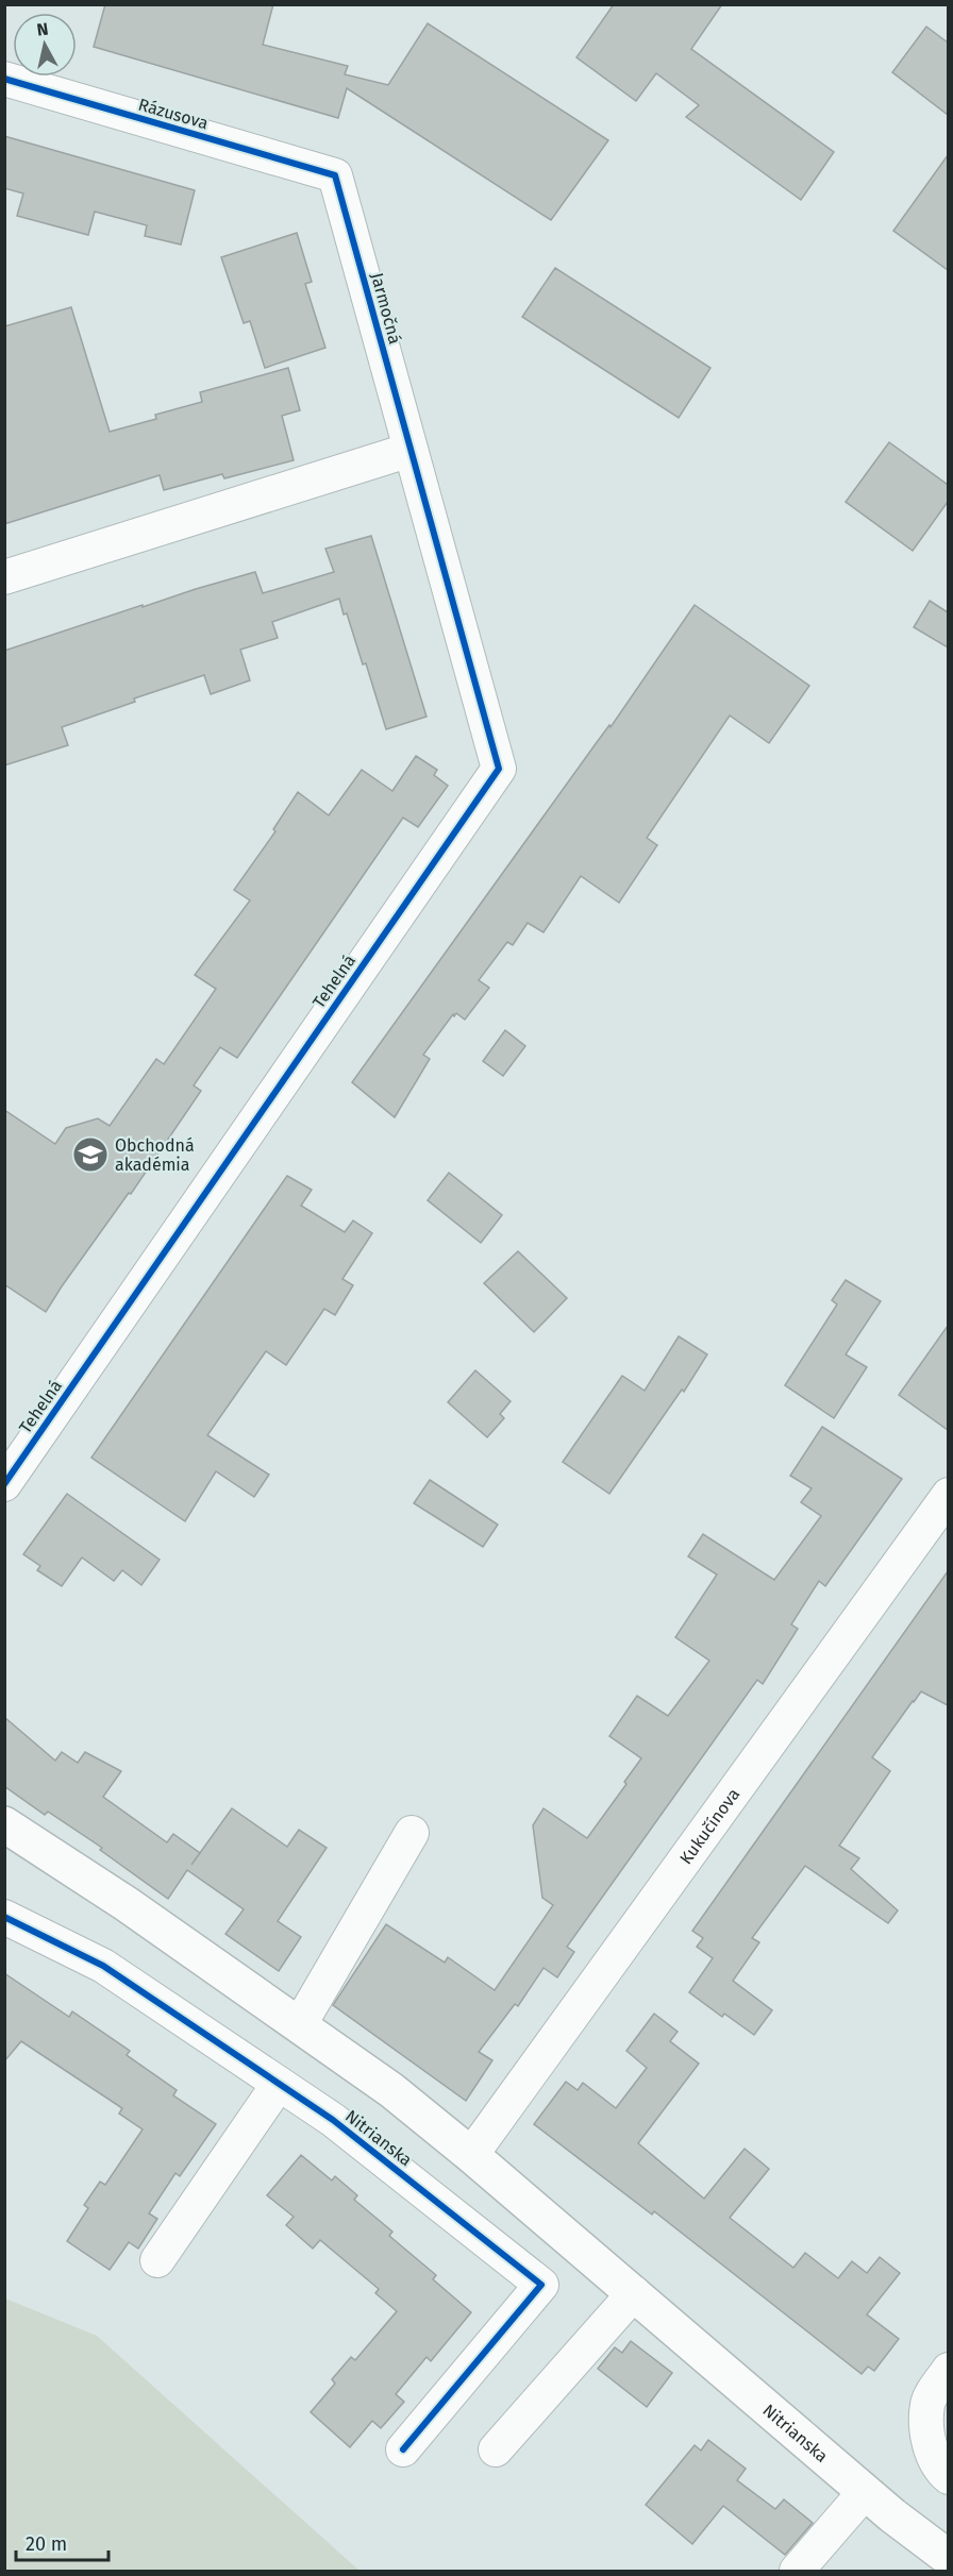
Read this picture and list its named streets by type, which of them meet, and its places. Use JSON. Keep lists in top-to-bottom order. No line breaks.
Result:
{"streets":{"main road":["Nitrianska"],"street":["Rázusova","Jarmočná","Tehelná","Kukučínova"]},"crossings":[["Rázusova","Jarmočná"],["Jarmočná","Tehelná"],["Kukučínova","Nitrianska"]],"places":{"school or university":["Obchodná akadémia"]},"scale_bar":"20 m","north":"top"}
